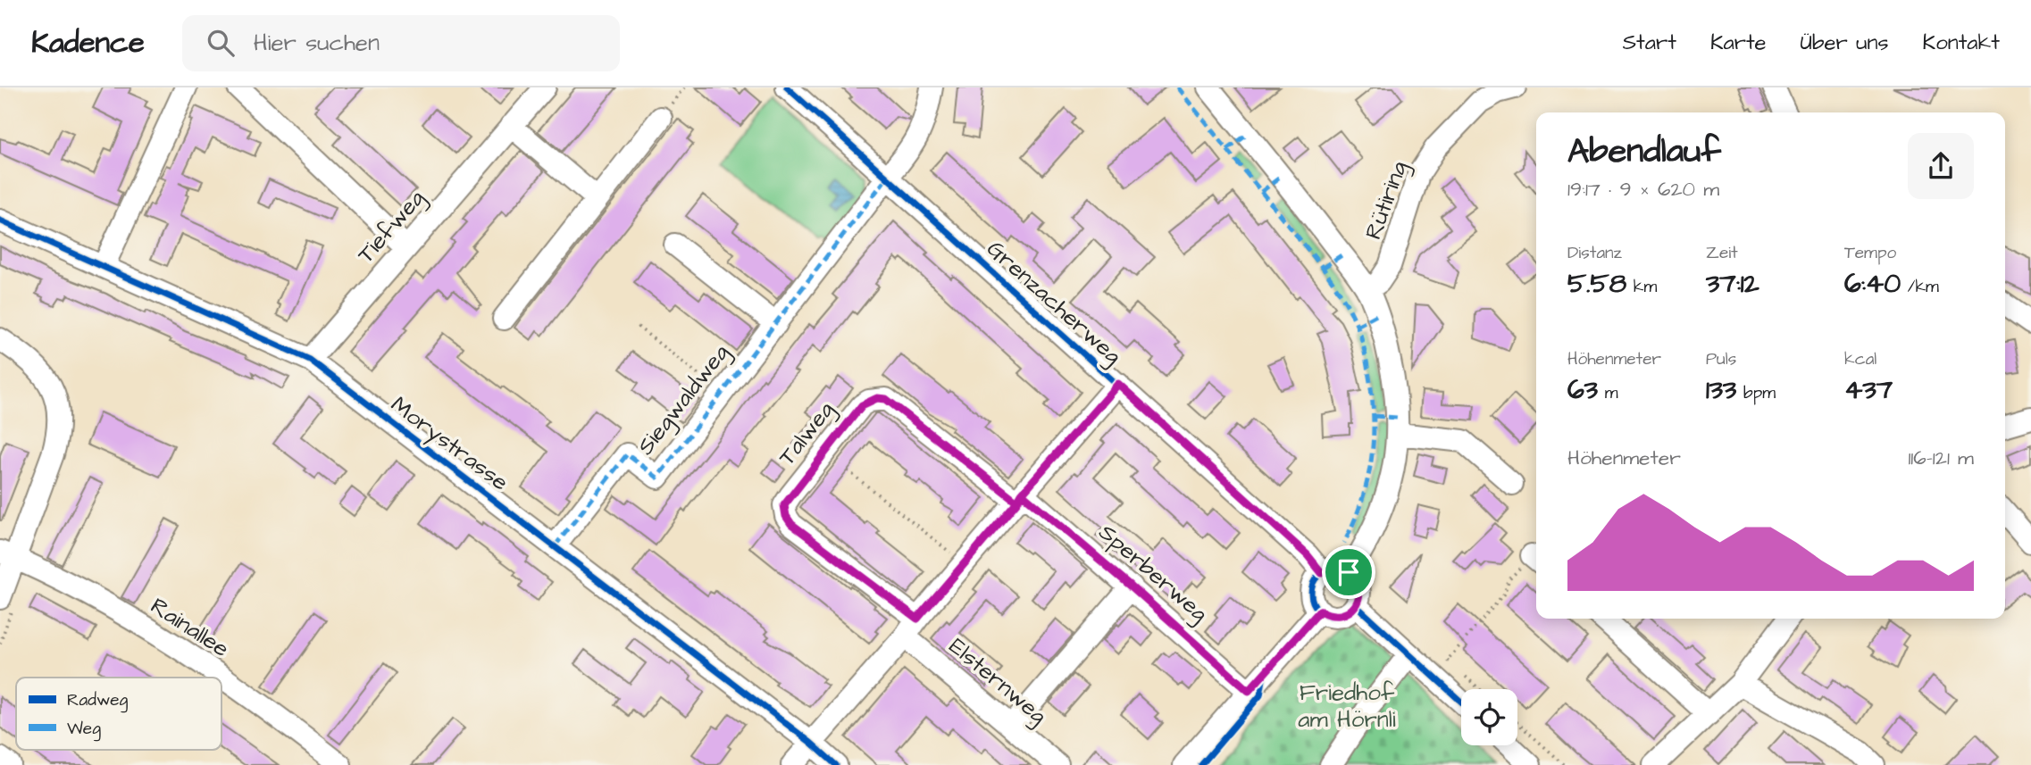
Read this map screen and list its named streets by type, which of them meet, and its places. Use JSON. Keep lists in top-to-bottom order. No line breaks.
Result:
{"streets":{"street":["Rütiring","Tiefweg","Grenzacherweg","Siegwaldweg","Talweg","Morystrasse","Sperberweg","Rainallee","Elsternweg"]},"crossings":[["Tiefweg","Morystrasse"],["Grenzacherweg","Siegwaldweg"],["Siegwaldweg","Morystrasse"],["Talweg","Sperberweg"],["Talweg","Elsternweg"]],"parks":["Friedhof am Hörnli"],"legend":["Radweg","Weg"],"page":{"header":"Kadence","search":"Hier suchen","nav":["Start","Karte","Über uns","Kontakt"],"heading":["Abendlauf","19:17 · 9 × 620 m"],"stats":[["Distanz","5.58 km"],["Zeit","37:12"],["Tempo","6:40 /km"],["Höhenmeter","63 m"],["Puls","133 bpm"],["kcal","437"]],"chart":["Höhenmeter","116–121 m"]}}
